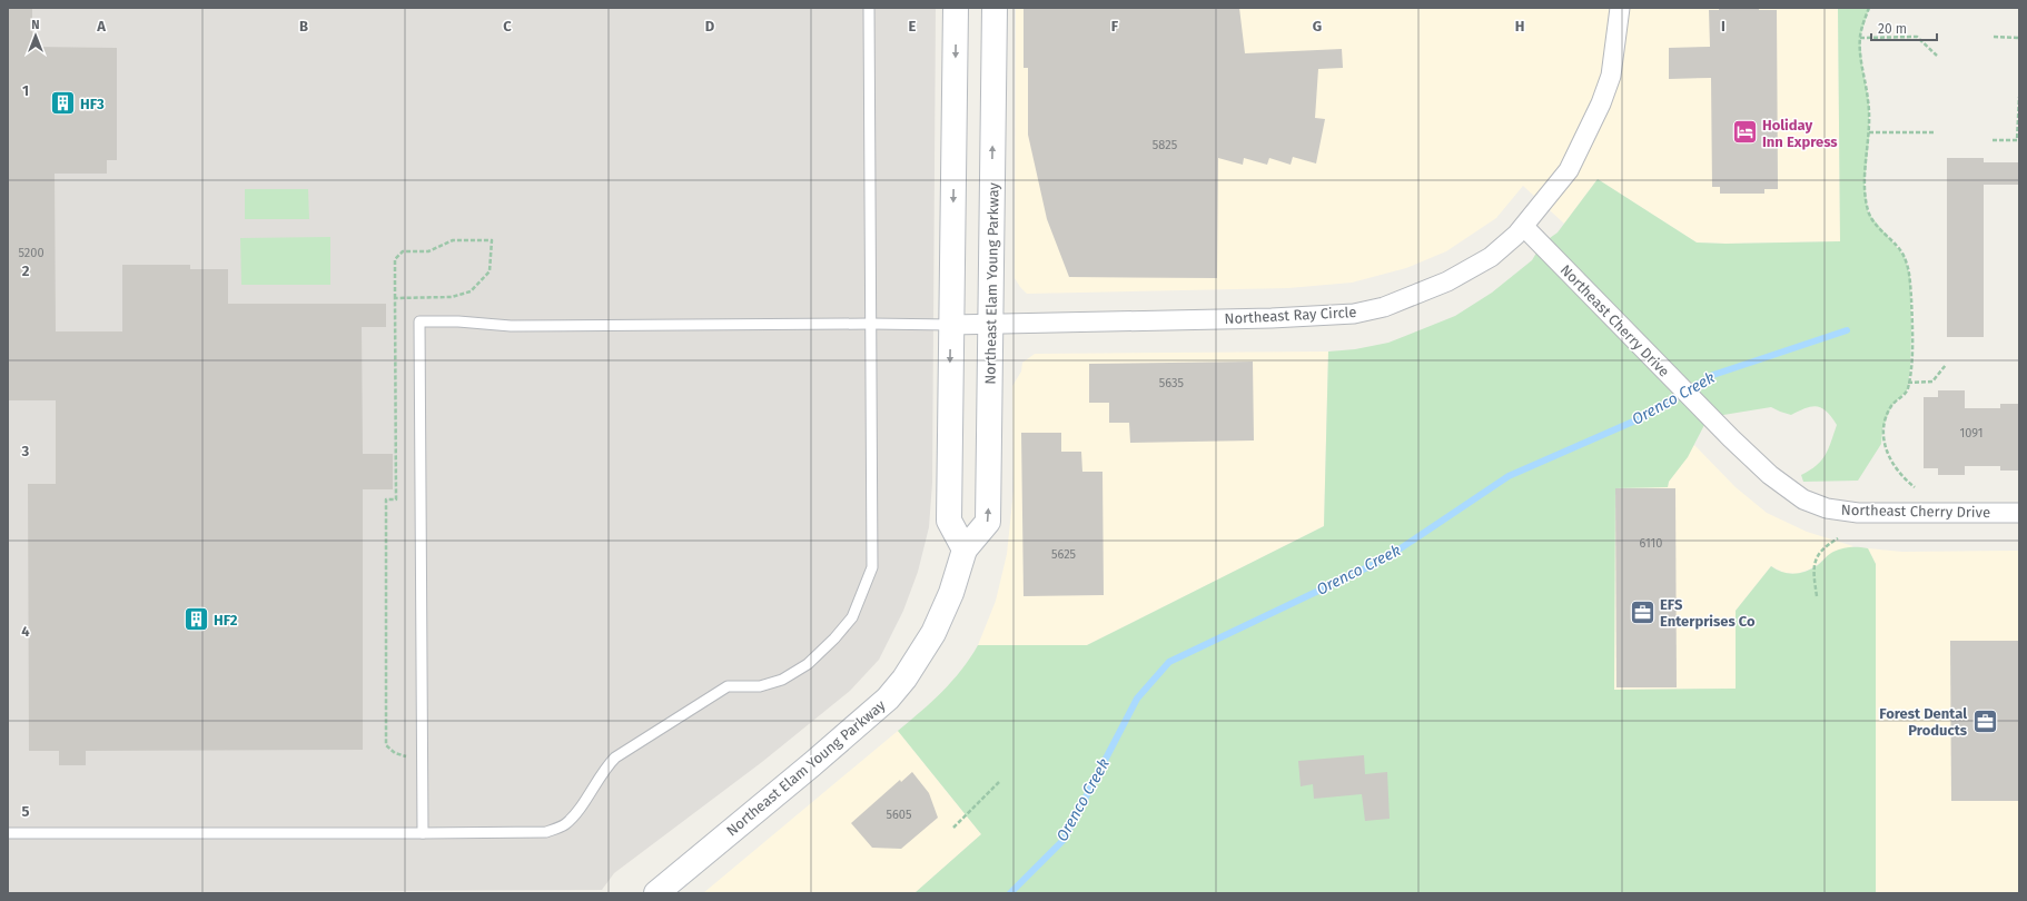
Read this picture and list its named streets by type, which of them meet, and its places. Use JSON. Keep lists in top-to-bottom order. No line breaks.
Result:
{"streets":{"street":["Northeast Elam Young Parkway","Northeast Ray Circle","Northeast Cherry Drive"]},"crossings":[["Northeast Elam Young Parkway","Northeast Ray Circle"],["Northeast Ray Circle","Northeast Cherry Drive"]],"water":["Orenco Creek"],"places":{"building":["HF3","HF2"],"hotel":["Holiday Inn Express"],"office":["EFS Enterprises Co","Forest Dental Products"]},"house_numbers":["5825","5200","5635","1091","6110","5625","5605"],"scale_bar":"20 m","north":"top","grid":{"columns":["A","B","C","D","E","F","G","H","I"],"rows":["1","2","3","4","5"]}}
